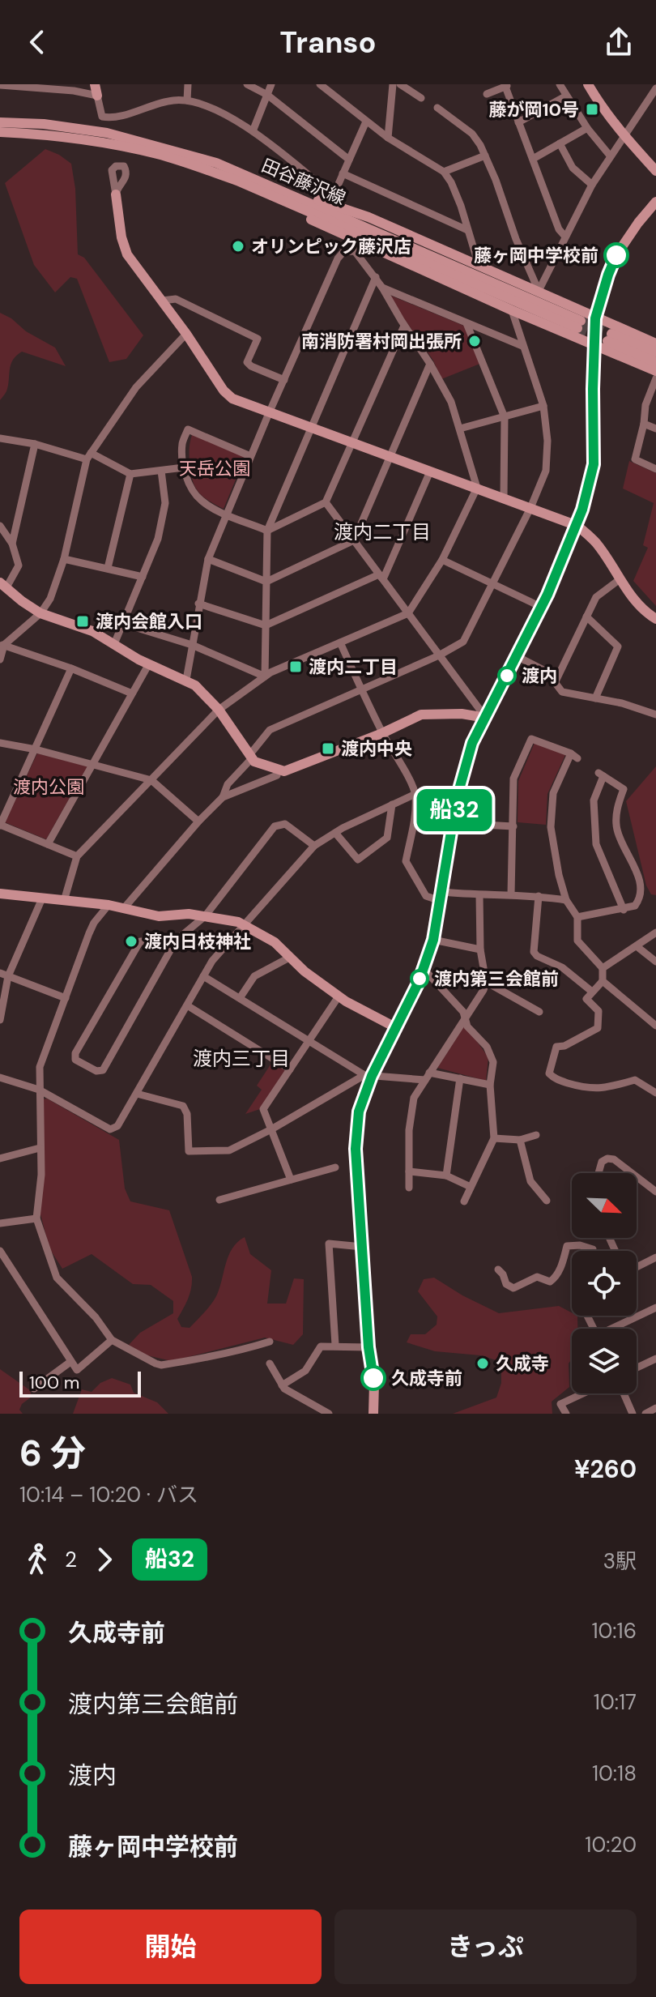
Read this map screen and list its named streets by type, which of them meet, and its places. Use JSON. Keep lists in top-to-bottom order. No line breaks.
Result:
{"streets":{"main road":["田谷藤沢線"]},"districts":["渡内二丁目","渡内三丁目"],"parks":["天岳公園","渡内公園"],"places":{"transit":["藤が岡10号","渡内会館入口","渡内二丁目","渡内中央"],"other":["オリンピック藤沢店","藤ヶ岡中学校前","南消防署村岡出張所","渡内","渡内日枝神社","渡内第三会館前","久成寺","久成寺前"]},"lines":["bus line 船32"],"scale_bar":"100 m","north":"bottom right","page":{"header":"Transo","on_map":"船32","scale":"100 m","heading":["6 分","10:14 – 10:20 · バス","¥260"],"legs":["2","船32","3駅"],"list":[{"name":"久成寺前","value":"10:16"},{"name":"渡内第三会館前","value":"10:17"},{"name":"渡内","value":"10:18"},{"name":"藤ヶ岡中学校前","value":"10:20"}],"buttons":["開始","きっぷ"]}}
